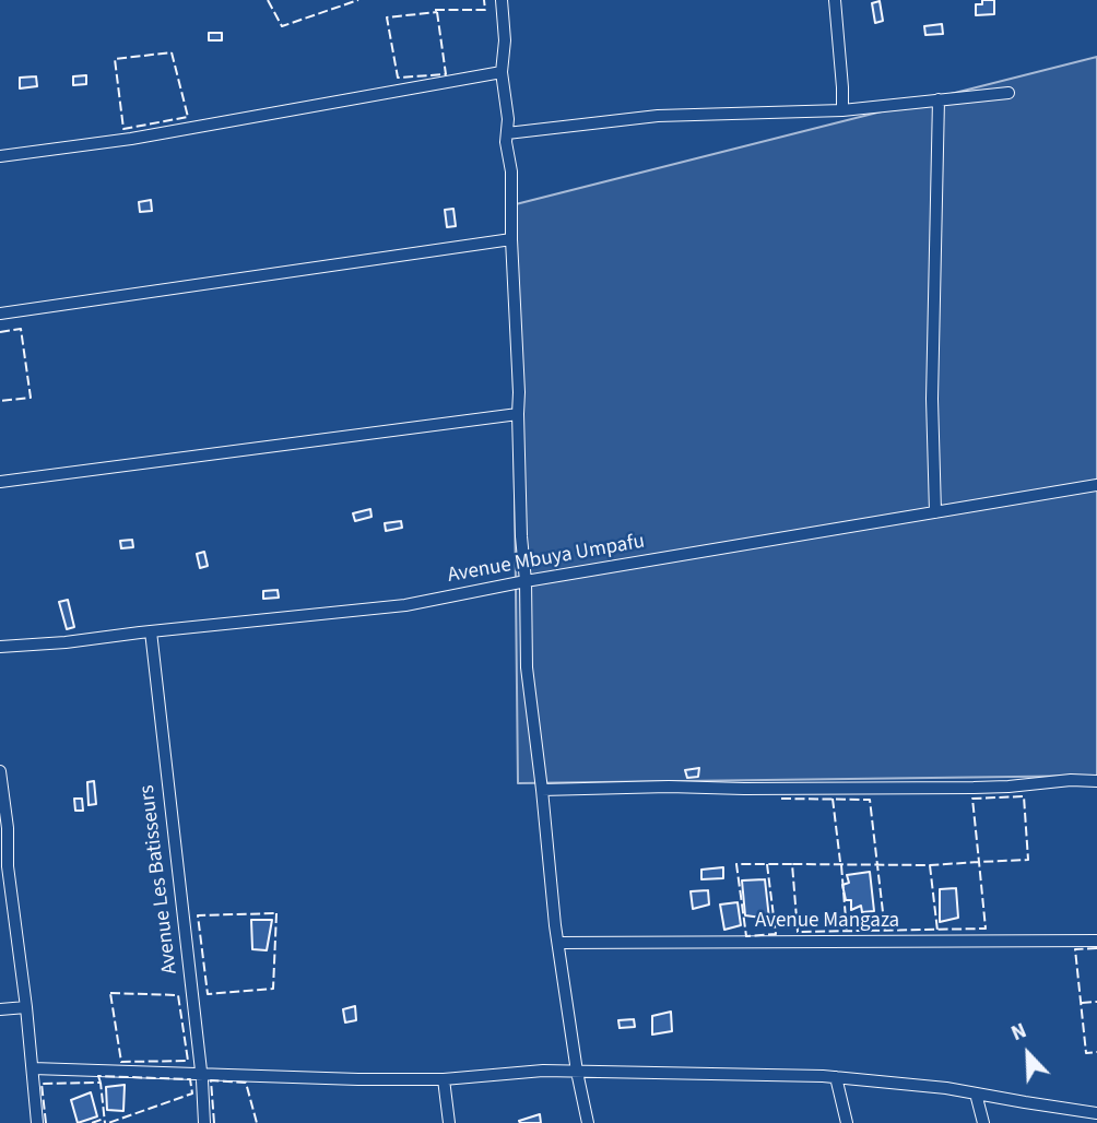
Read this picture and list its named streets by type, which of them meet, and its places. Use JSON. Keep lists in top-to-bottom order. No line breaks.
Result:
{"streets":{"street":["Avenue Mbuya Umpafu","Avenue Les Batisseurs","Avenue Mangaza"]},"crossings":[["Avenue Mbuya Umpafu","Avenue Les Batisseurs"]],"north":"top left"}
